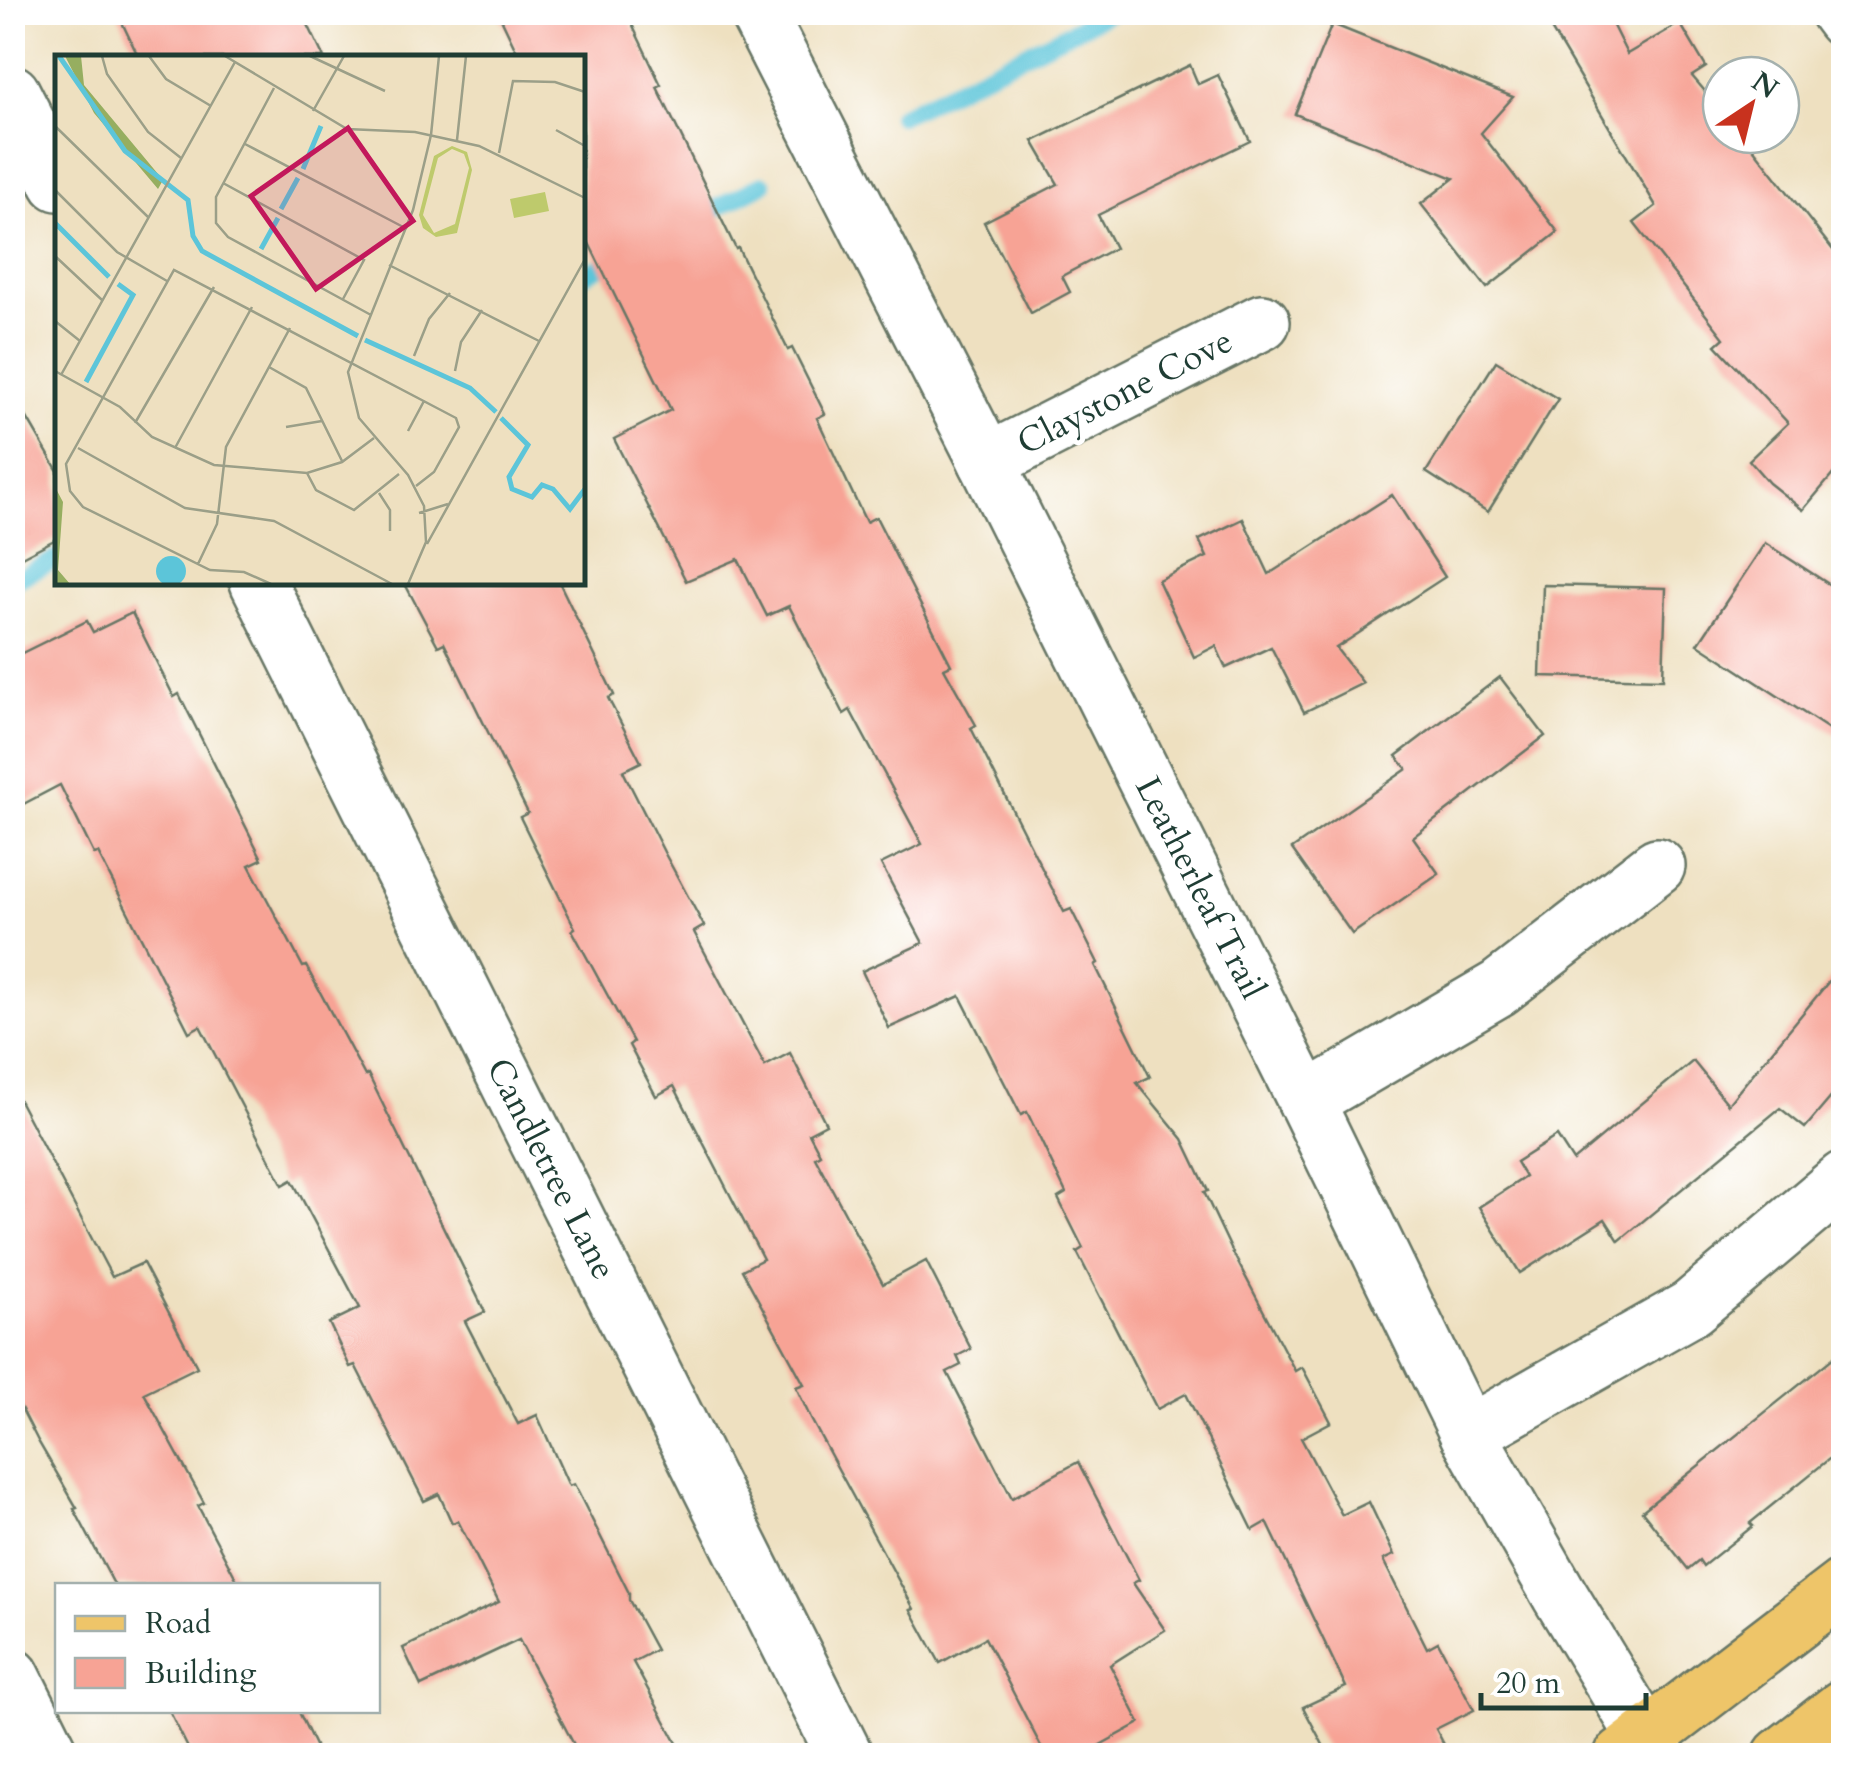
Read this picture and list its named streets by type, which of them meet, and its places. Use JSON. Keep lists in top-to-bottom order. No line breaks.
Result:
{"streets":{"street":["Claystone Cove","Leatherleaf Trail","Candletree Lane"]},"crossings":[["Claystone Cove","Leatherleaf Trail"]],"legend":["Road","Building"],"scale_bar":"20 m","north":"top right"}
